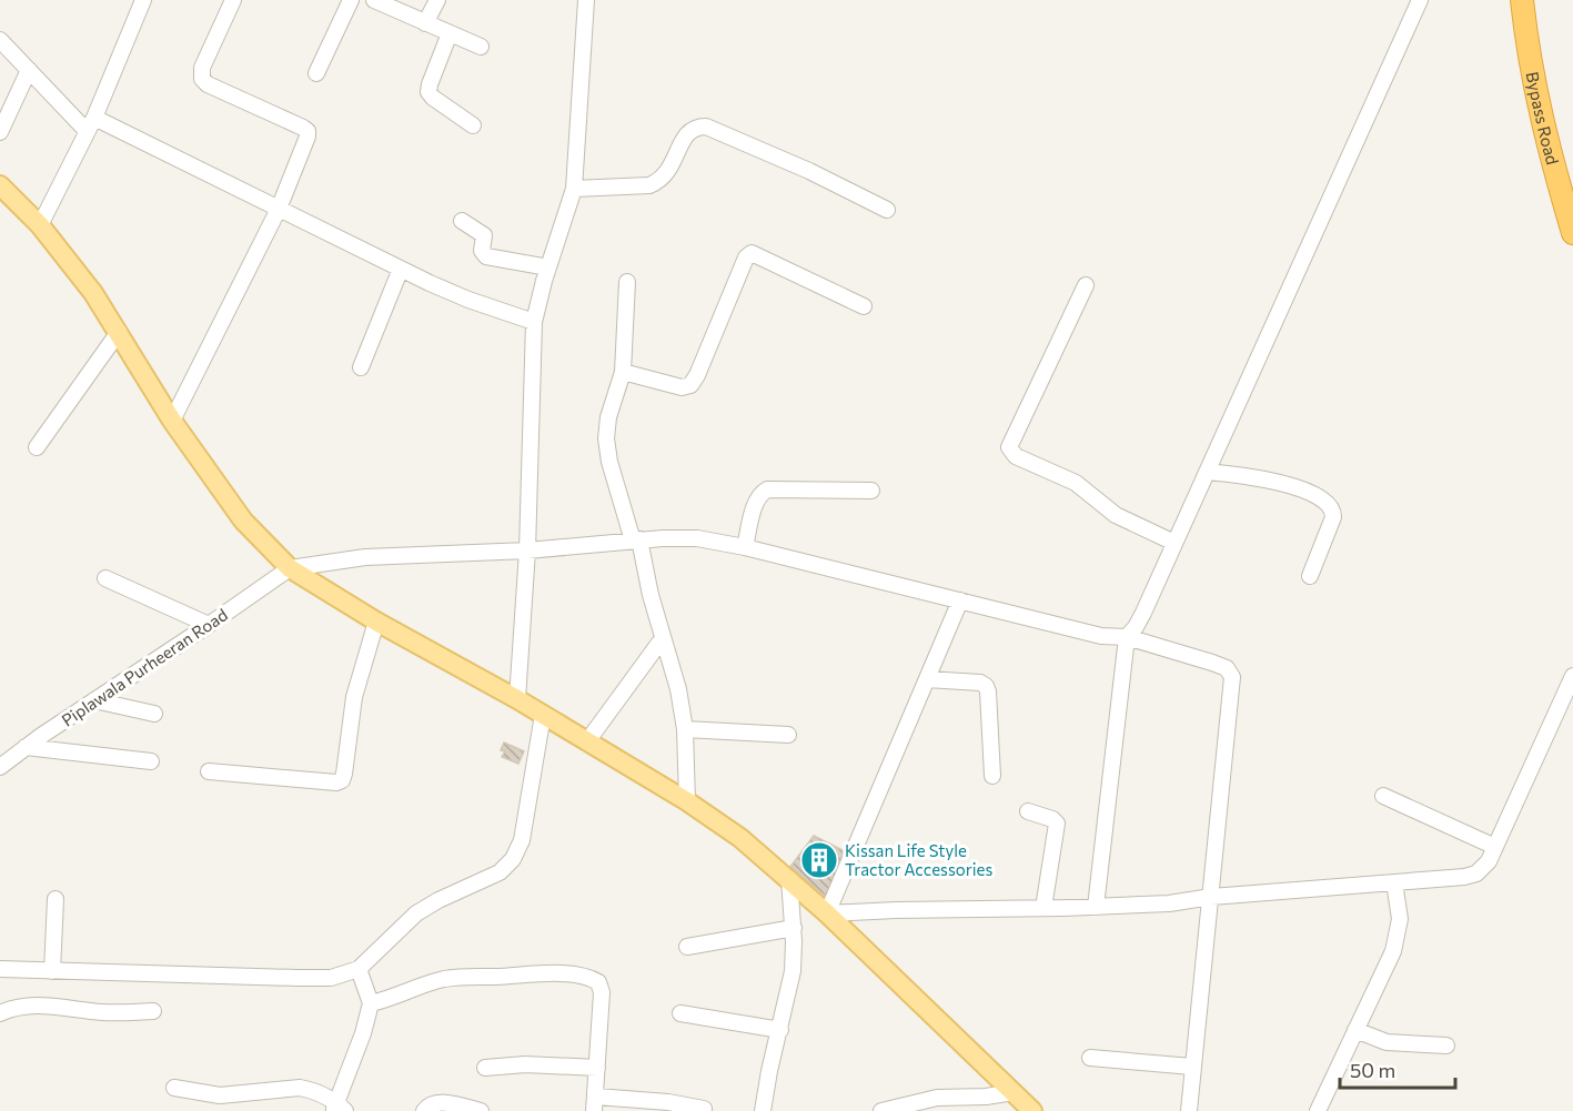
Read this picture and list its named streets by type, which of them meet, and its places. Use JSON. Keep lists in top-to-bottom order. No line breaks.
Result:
{"streets":{"highway":["Bypass Road"],"street":["Piplawala Purheeran Road"]},"places":{"building":["Kissan Life Style Tractor Accessories"]},"scale_bar":"50 m"}
